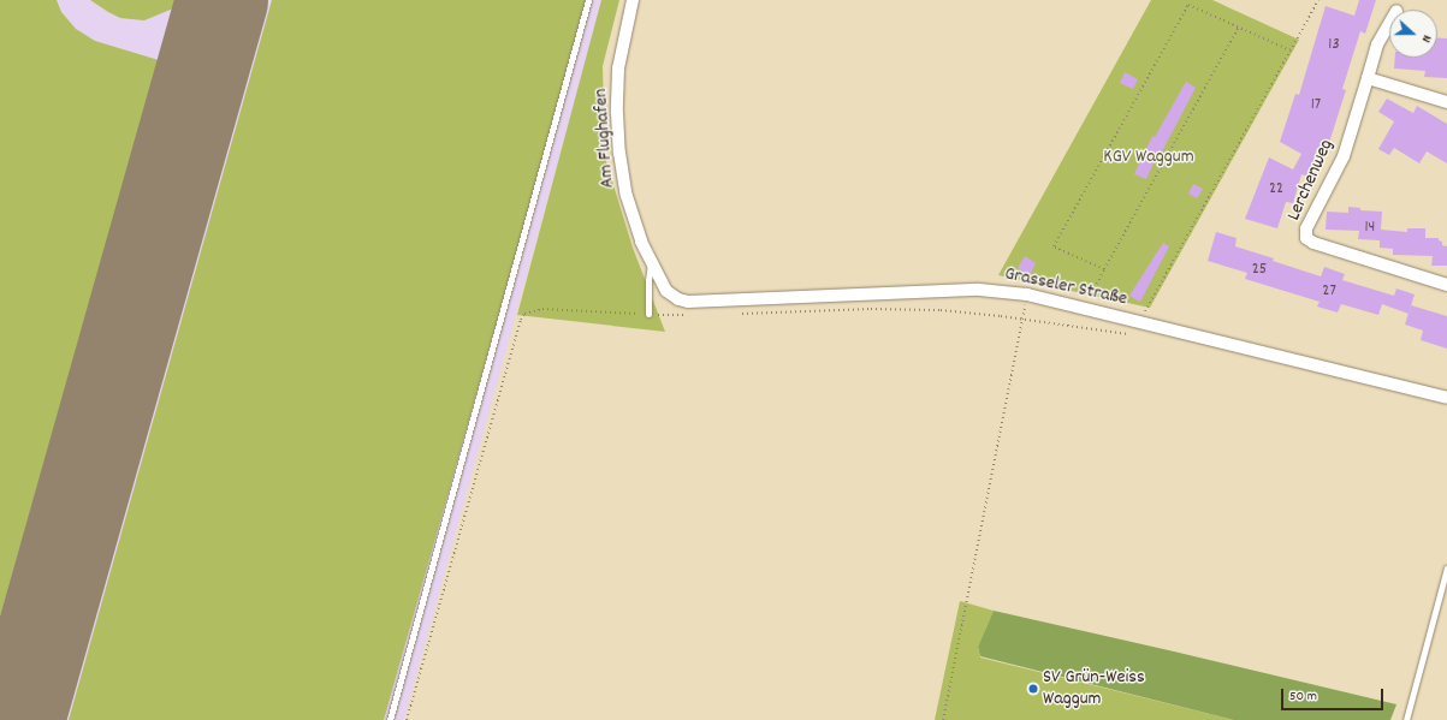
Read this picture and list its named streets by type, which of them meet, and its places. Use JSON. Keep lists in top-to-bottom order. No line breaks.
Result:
{"streets":{"street":["Am Flughafen","Lerchenweg","Grasseler Straße"]},"crossings":[["Am Flughafen","Grasseler Straße"]],"parks":["KGV Waggum"],"places":["SV Grün-Weiss Waggum"],"house_numbers":["13","17","22","14","25","27"],"scale_bar":"50 m","north":"right"}
